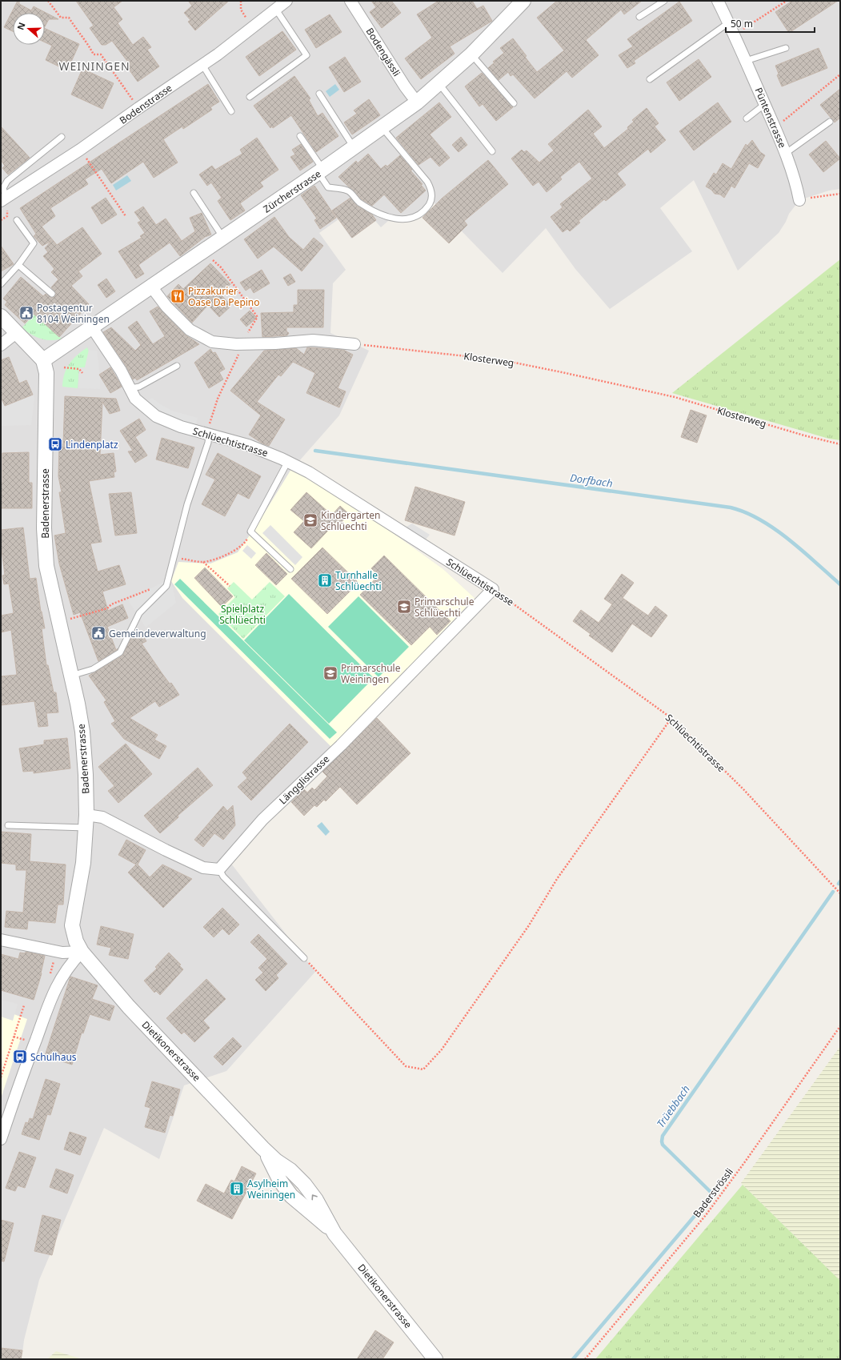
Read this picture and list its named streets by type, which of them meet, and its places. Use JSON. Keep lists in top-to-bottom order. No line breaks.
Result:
{"streets":{"street":["Bodengässli","Bodenstrasse","Püntenstrasse","Zürcherstrasse","Schlüechtistrasse","Badenerstrasse","Längglistrasse","Dietikonerstrasse"],"path":["Klosterweg","Baderströssli"]},"crossings":[["Bodengässli","Zürcherstrasse"],["Zürcherstrasse","Schlüechtistrasse"],["Zürcherstrasse","Badenerstrasse"],["Schlüechtistrasse","Längglistrasse"],["Badenerstrasse","Dietikonerstrasse"]],"districts":["WEININGEN"],"water":["Dorfbach","Trüebbach"],"parks":["Spielplatz Schlüechti"],"places":{"restaurant":["Pizzakurier Oase Da Pepino"],"public building":["Postagentur 8104 Weiningen","Gemeindeverwaltung"],"bus stop":["Lindenplatz","Schulhaus"],"school or university":["Kindergarten Schlüechti","Primarschule Schlüechti","Primarschule Weiningen"],"building":["Turnhalle Schlüechti","Asylheim Weiningen"]},"scale_bar":"50 m","north":"left"}
